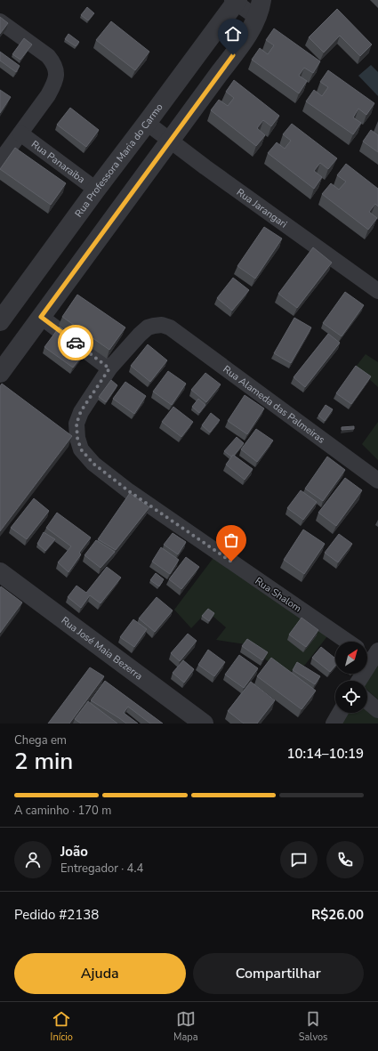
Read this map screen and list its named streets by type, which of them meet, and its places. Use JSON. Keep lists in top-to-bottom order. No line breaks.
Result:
{"streets":{"street":["Rua Professora Maria do Carmo","Rua Panaraiba","Rua Jarangari","Rua Alameda das Palmeiras","Rua Shalom","Rua José Maia Bezerra"]},"crossings":[["Rua Professora Maria do Carmo","Rua Panaraiba"],["Rua Professora Maria do Carmo","Rua Jarangari"],["Rua Alameda das Palmeiras","Rua Shalom"]],"north":"top right","page":{"heading":["2 min","Chega em","10:14–10:19"],"panel":["João","Entregador · 4.4","Pedido #2138","R$26.00"],"bar":"A caminho · 170 m","buttons":["Ajuda","Compartilhar"],"tabs":["Início","Mapa","Salvos"]}}
